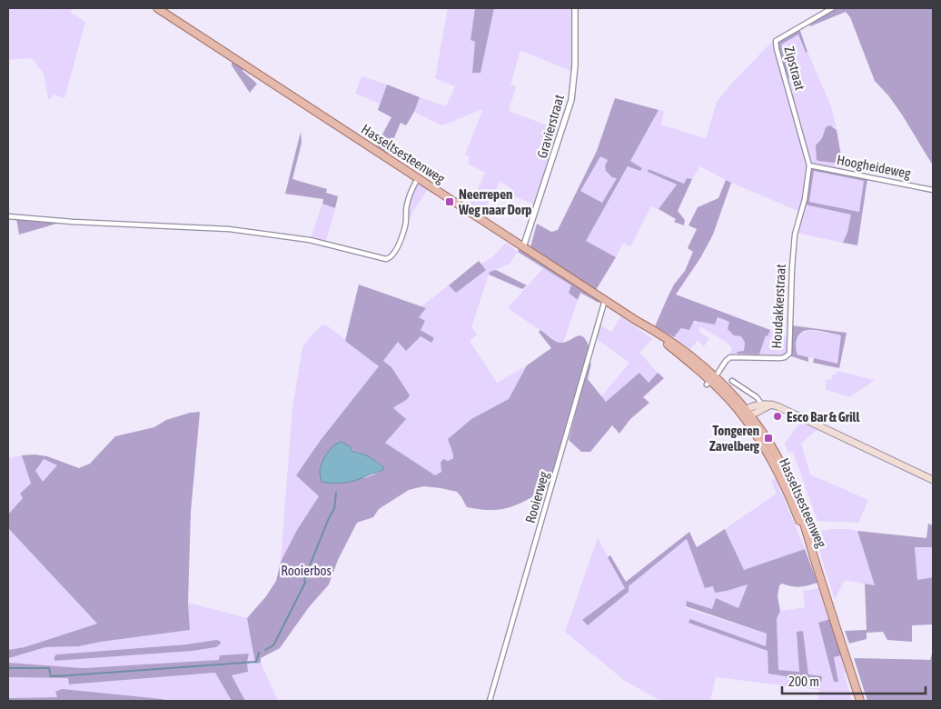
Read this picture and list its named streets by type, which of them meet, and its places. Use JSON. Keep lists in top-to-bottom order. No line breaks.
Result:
{"streets":{"main road":["Hasseltsesteenweg"],"street":["Zipstraat","Gravierstraat","Hoogheideweg","Houdakkerstraat","Rooierweg"]},"crossings":[["Zipstraat","Hoogheideweg"],["Zipstraat","Houdakkerstraat"],["Gravierstraat","Hasseltsesteenweg"],["Hasseltsesteenweg","Houdakkerstraat"],["Hasseltsesteenweg","Rooierweg"],["Hoogheideweg","Houdakkerstraat"]],"parks":["Rooierbos"],"places":{"transit":["Neerrepen Weg naar Dorp","Tongeren Zavelberg"],"other":["Esco Bar & Grill"]},"scale_bar":"200 m"}
